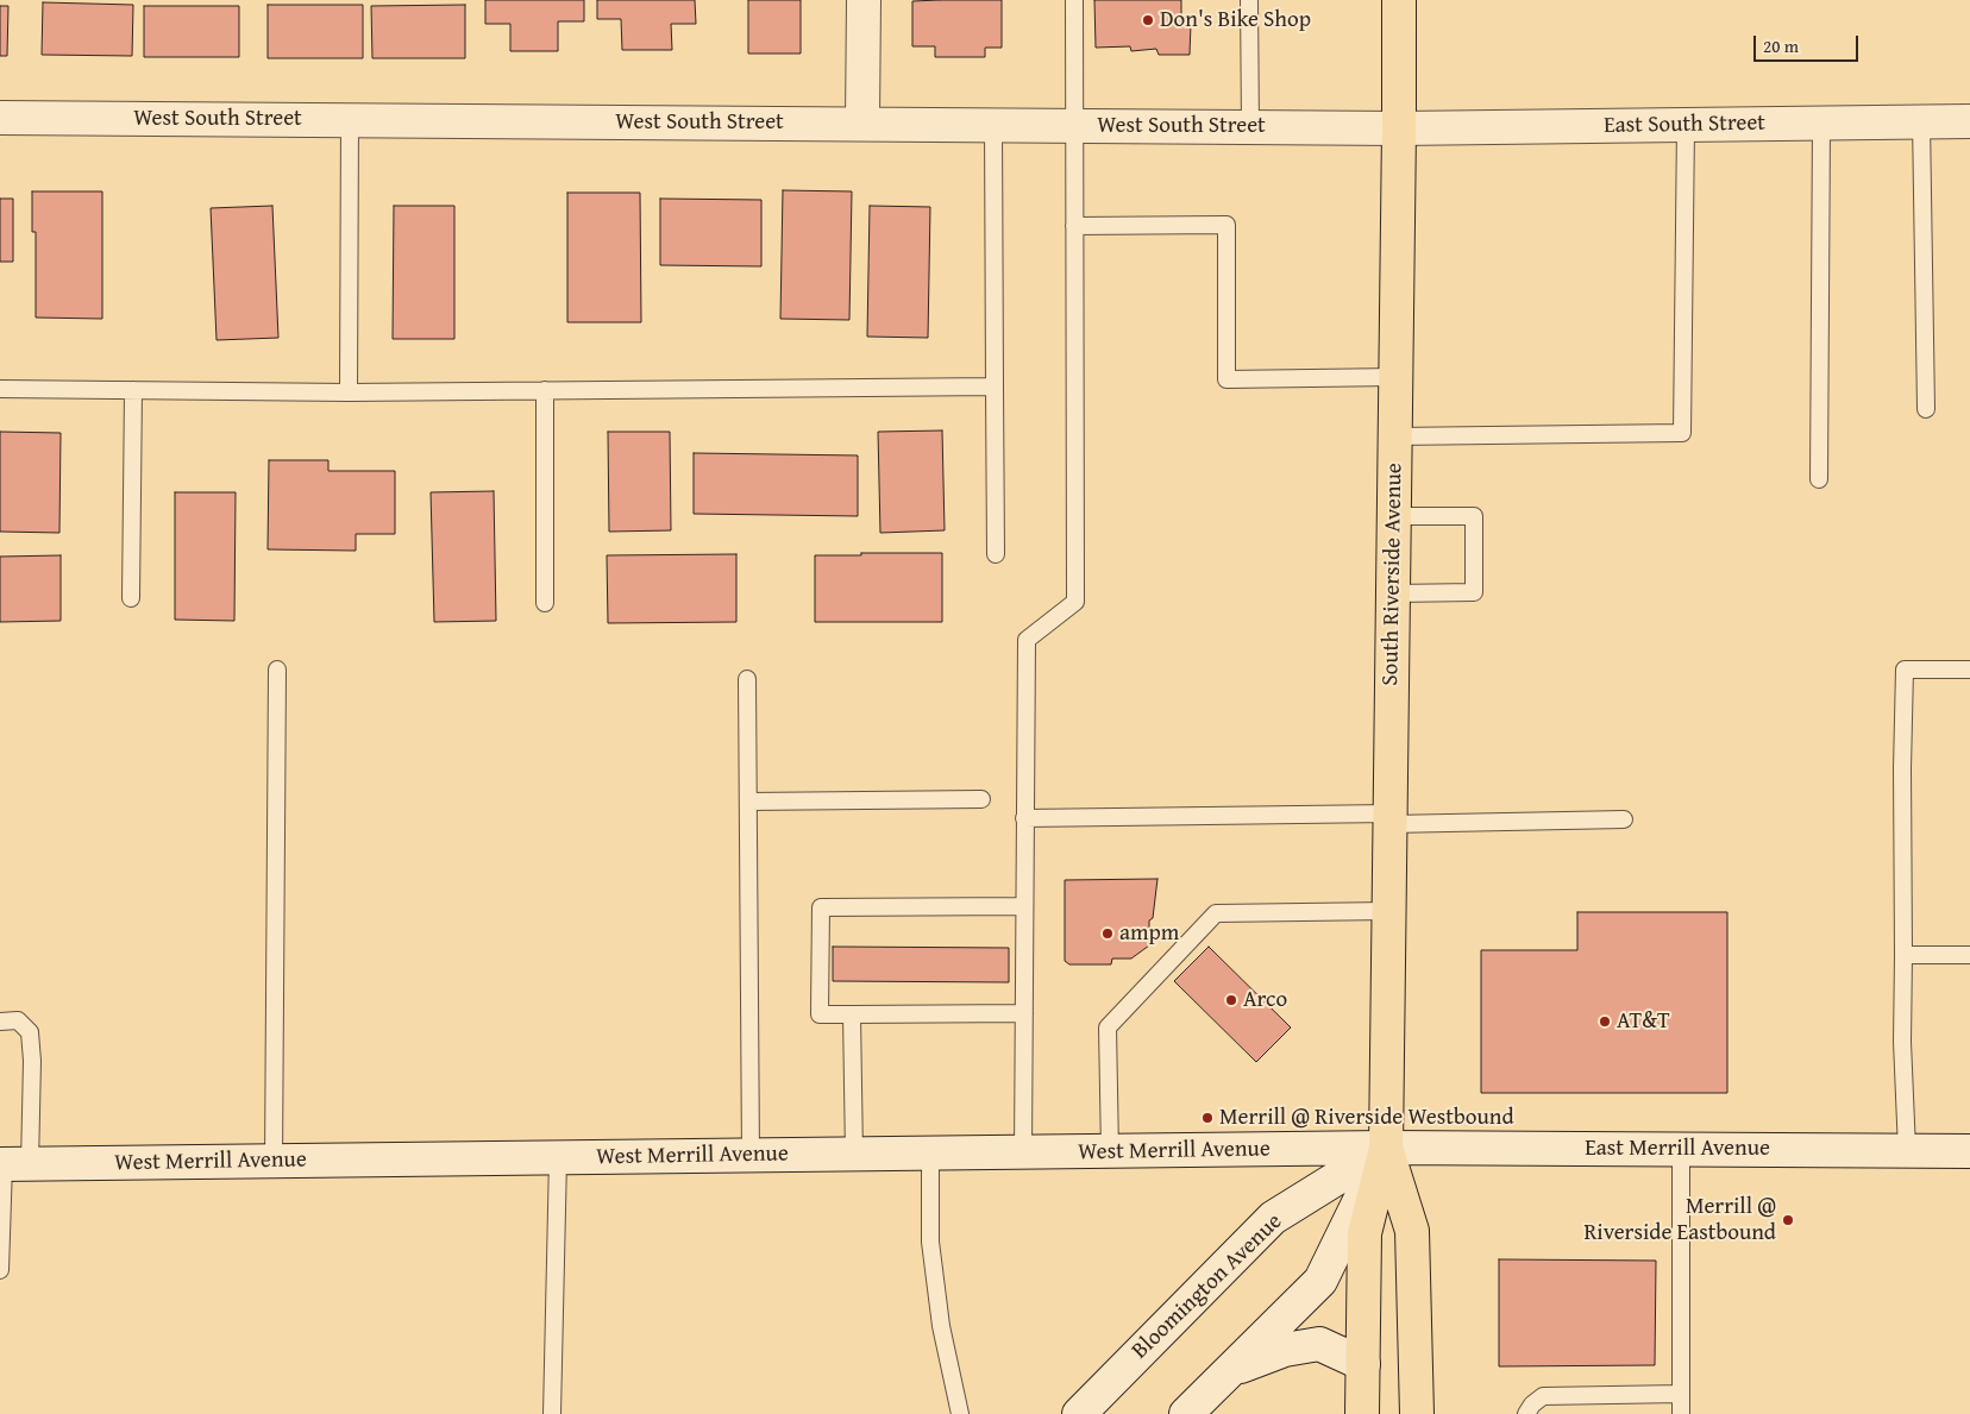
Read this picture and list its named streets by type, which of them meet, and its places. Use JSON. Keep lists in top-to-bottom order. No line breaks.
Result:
{"streets":{"main road":["West South Street","East South Street","South Riverside Avenue","East Merrill Avenue","West Merrill Avenue","Bloomington Avenue"]},"crossings":[["West South Street","East South Street"],["West South Street","South Riverside Avenue"],["East South Street","South Riverside Avenue"],["South Riverside Avenue","East Merrill Avenue"],["South Riverside Avenue","West Merrill Avenue"],["South Riverside Avenue","Bloomington Avenue"],["East Merrill Avenue","West Merrill Avenue"],["East Merrill Avenue","Bloomington Avenue"],["West Merrill Avenue","Bloomington Avenue"]],"places":["Don's Bike Shop","ampm","Arco","AT&T","Merrill @ Riverside Westbound","Merrill @ Riverside Eastbound"],"scale_bar":"20 m"}
